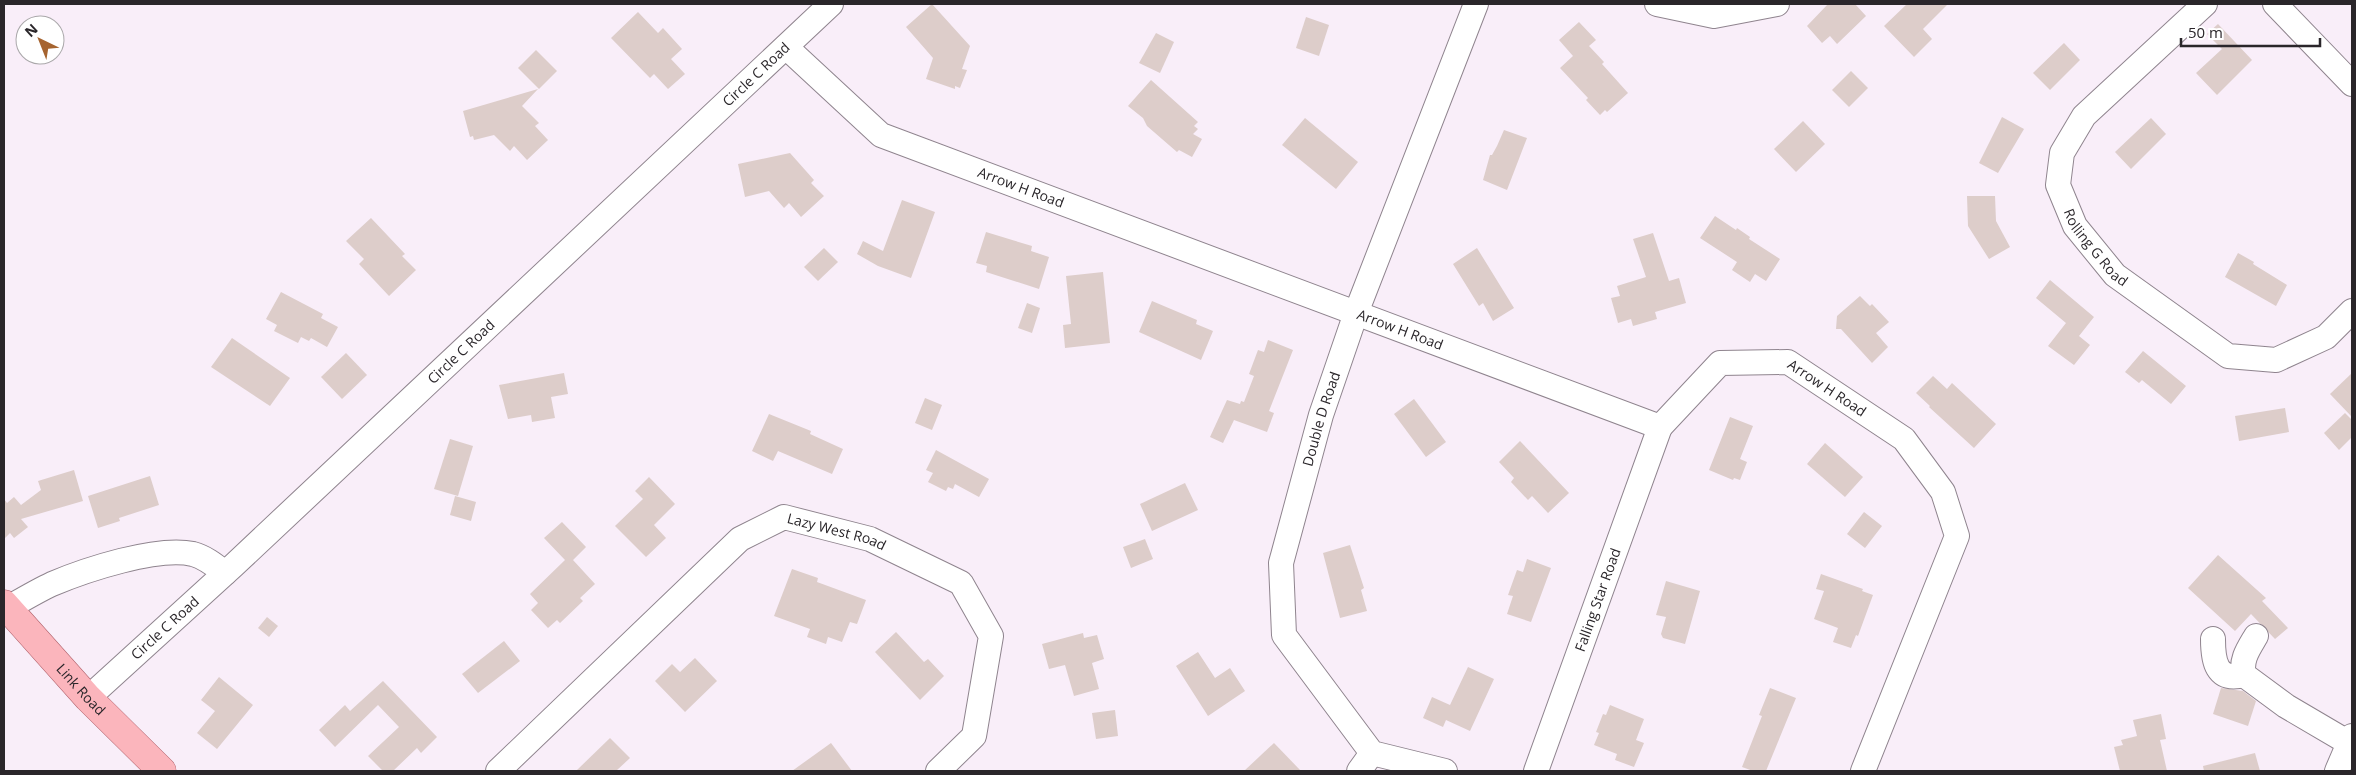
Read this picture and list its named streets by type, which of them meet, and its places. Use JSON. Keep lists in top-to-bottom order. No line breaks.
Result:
{"streets":{"main road":["Link Road"],"street":["Circle C Road","Arrow H Road","Rolling G Road","Double D Road","Lazy West Road","Falling Star Road"]},"crossings":[["Circle C Road","Arrow H Road"],["Circle C Road","Link Road"],["Arrow H Road","Double D Road"],["Arrow H Road","Falling Star Road"]],"scale_bar":"50 m","north":"top left"}
